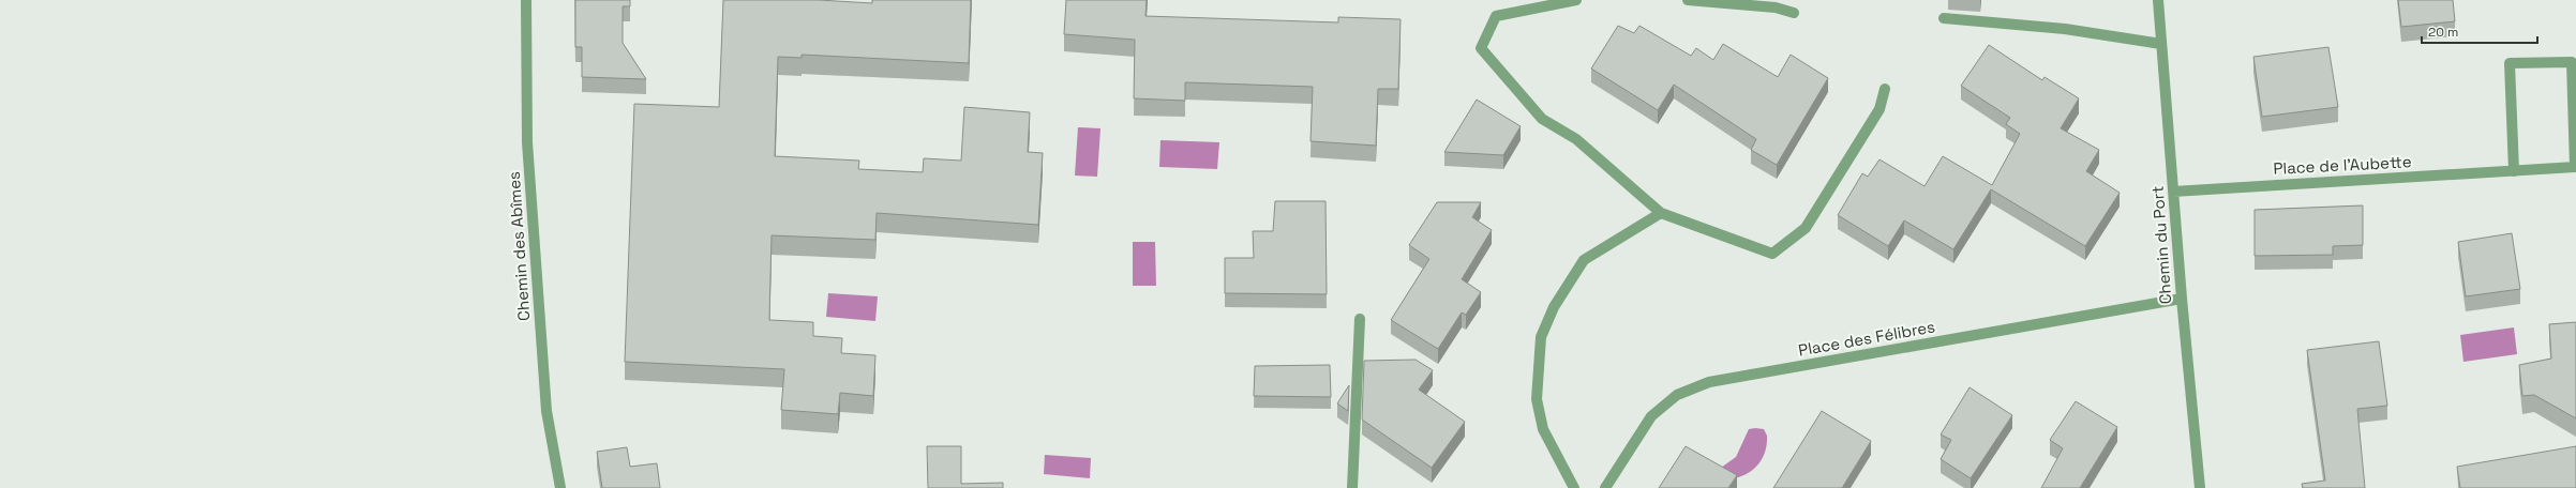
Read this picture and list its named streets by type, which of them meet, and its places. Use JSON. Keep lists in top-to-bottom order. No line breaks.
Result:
{"streets":{"street":["Place de l'Aubette","Chemin du Port","Chemin des Abîmes","Place des Félibres"]},"crossings":[["Place de l'Aubette","Chemin du Port"],["Chemin du Port","Place des Félibres"]],"scale_bar":"20 m"}
